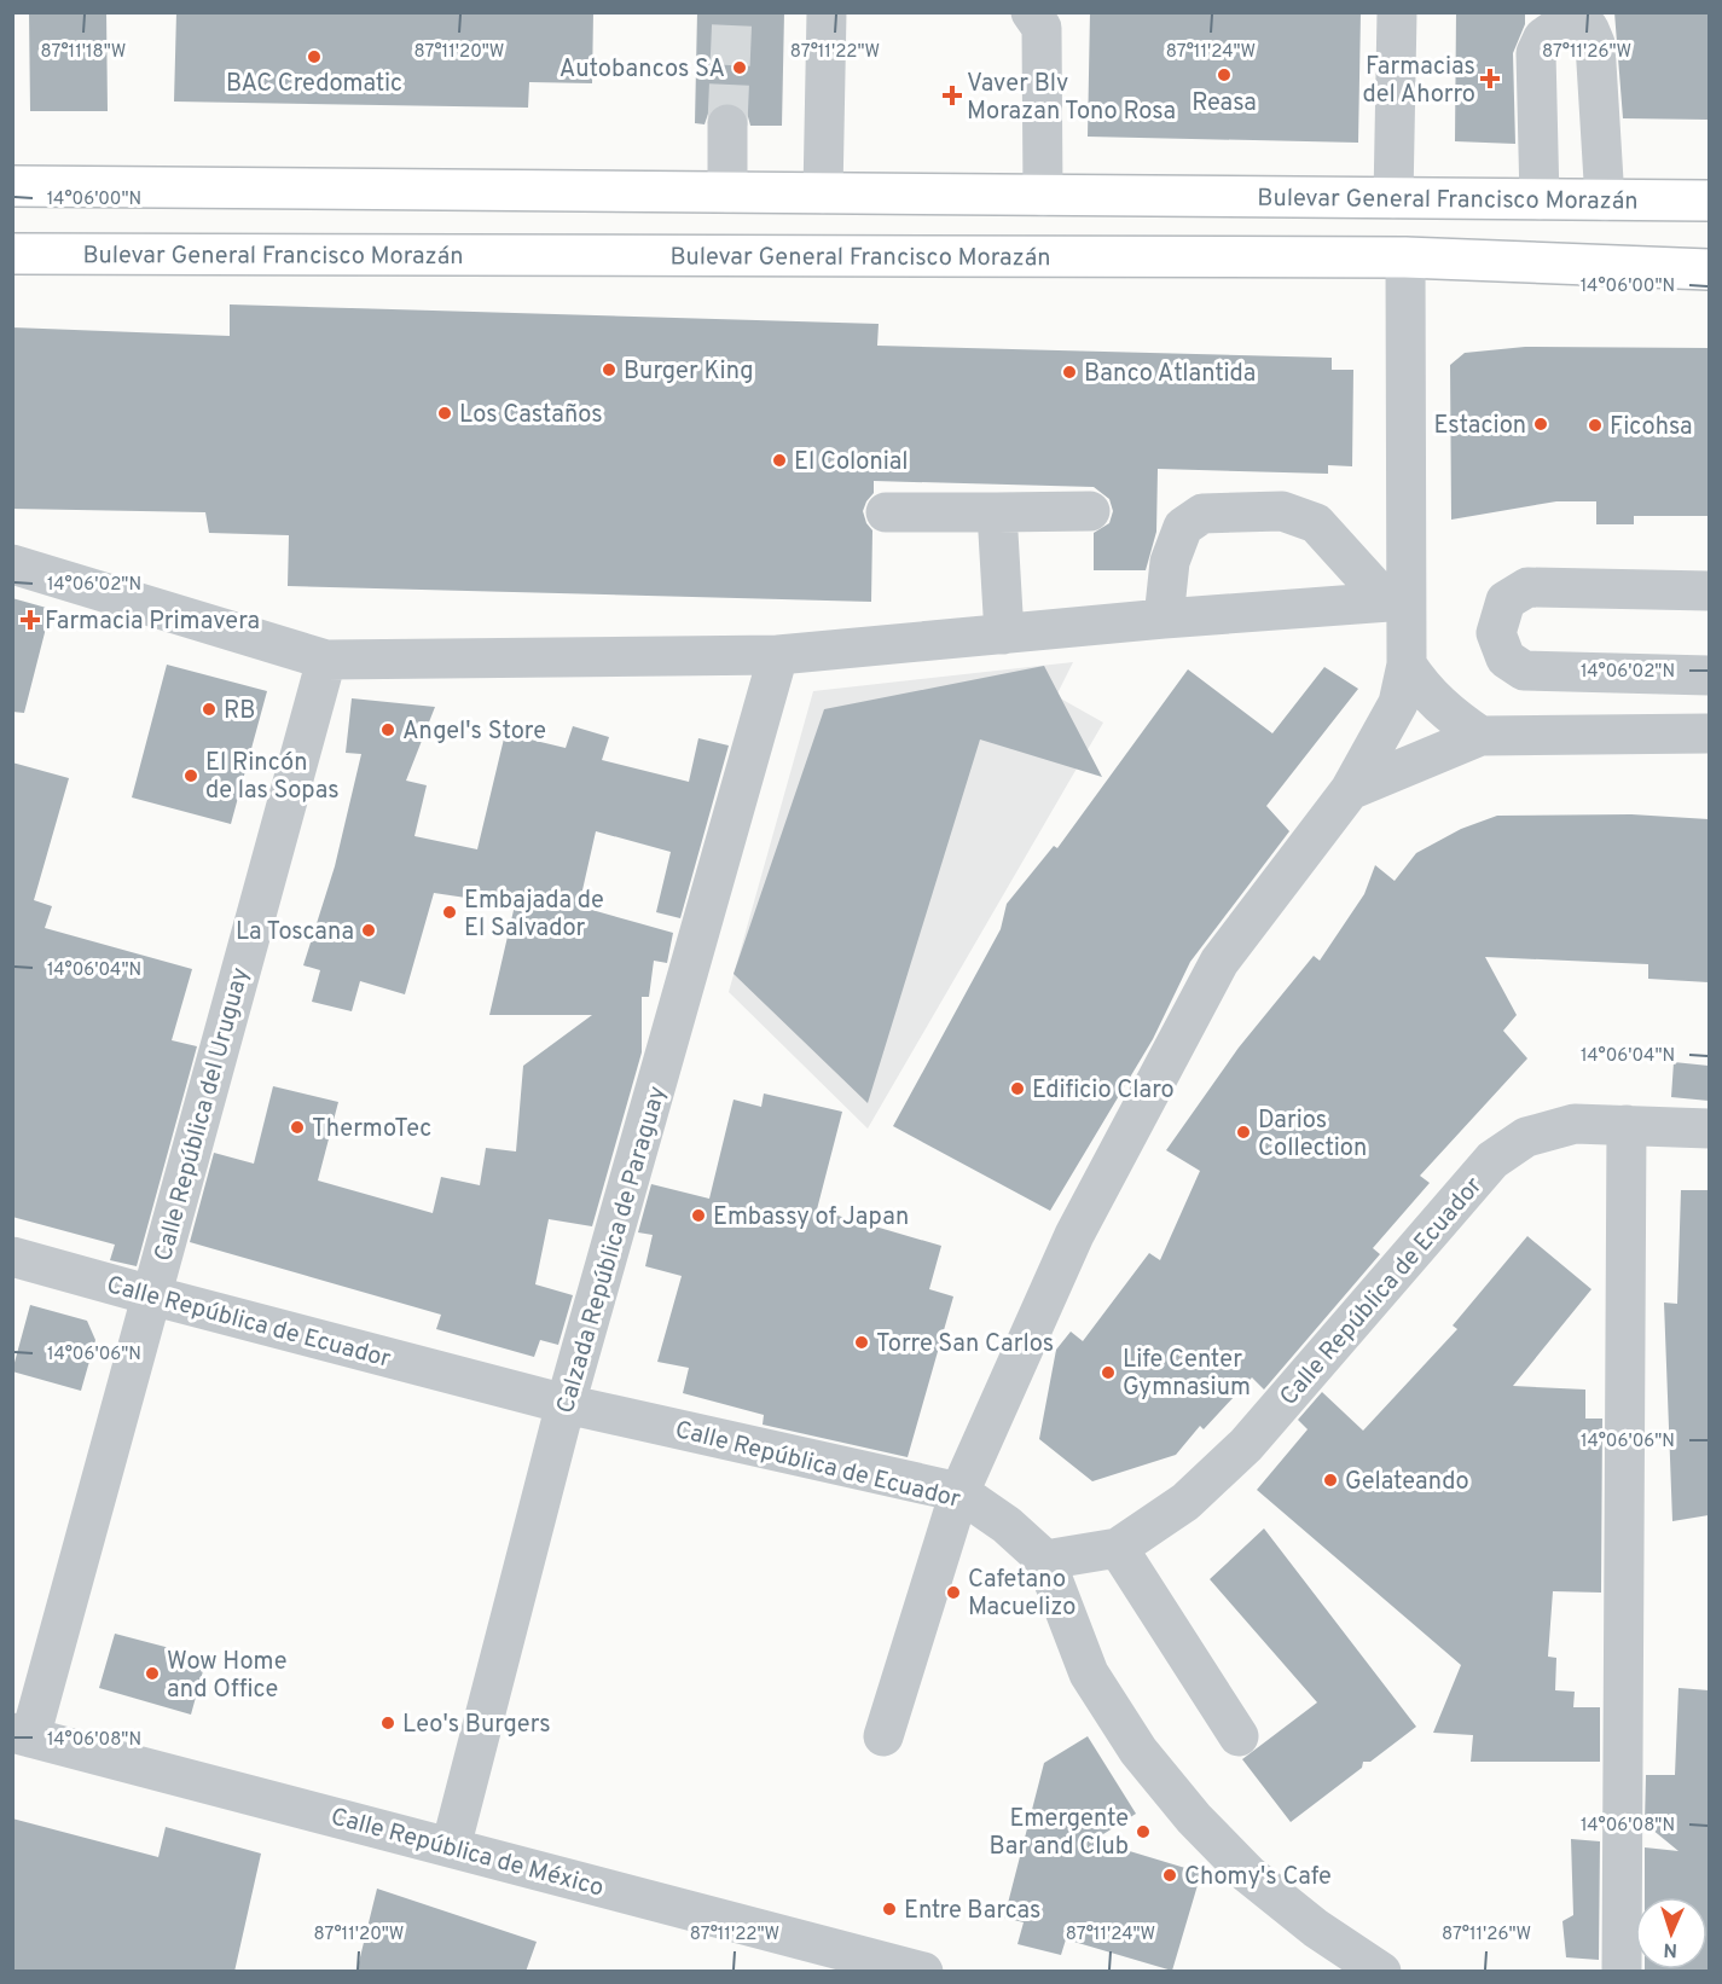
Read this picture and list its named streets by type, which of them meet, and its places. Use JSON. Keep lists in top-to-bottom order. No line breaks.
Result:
{"streets":{"main road":["Bulevar General Francisco Morazán"],"street":["Calle República del Uruguay","Calzada República de Paraguay","Calle República de Ecuador","Calle República de México"]},"crossings":[["Calle República del Uruguay","Calle República de Ecuador"],["Calle República del Uruguay","Calle República de México"],["Calzada República de Paraguay","Calle República de Ecuador"],["Calzada República de Paraguay","Calle República de México"]],"places":{"other":["BAC Credomatic","Autobancos SA","Reasa","Burger King","Banco Atlantida","Los Castaños","Estacion","Ficohsa","El Colonial","RB","Angel's Store","El Rincón de las Sopas","Embajada de El Salvador","La Toscana","Edificio Claro","ThermoTec","Darios Collection","Embassy of Japan","Torre San Carlos","Life Center Gymnasium","Gelateando","Cafetano Macuelizo","Wow Home and Office","Leo's Burgers","Emergente Bar and Club","Chomy's Cafe","Entre Barcas"],"health":["Farmacias del Ahorro","Vaver Blv Morazan Tono Rosa","Farmacia Primavera"]},"north":"bottom","coordinates":["87°11'20\"W","87°11'22\"W","87°11'24\"W","87°11'26\"W","87°11'18\"W","14°06'00\"N","14°06'02\"N","14°06'04\"N","14°06'06\"N","14°06'08\"N"]}
